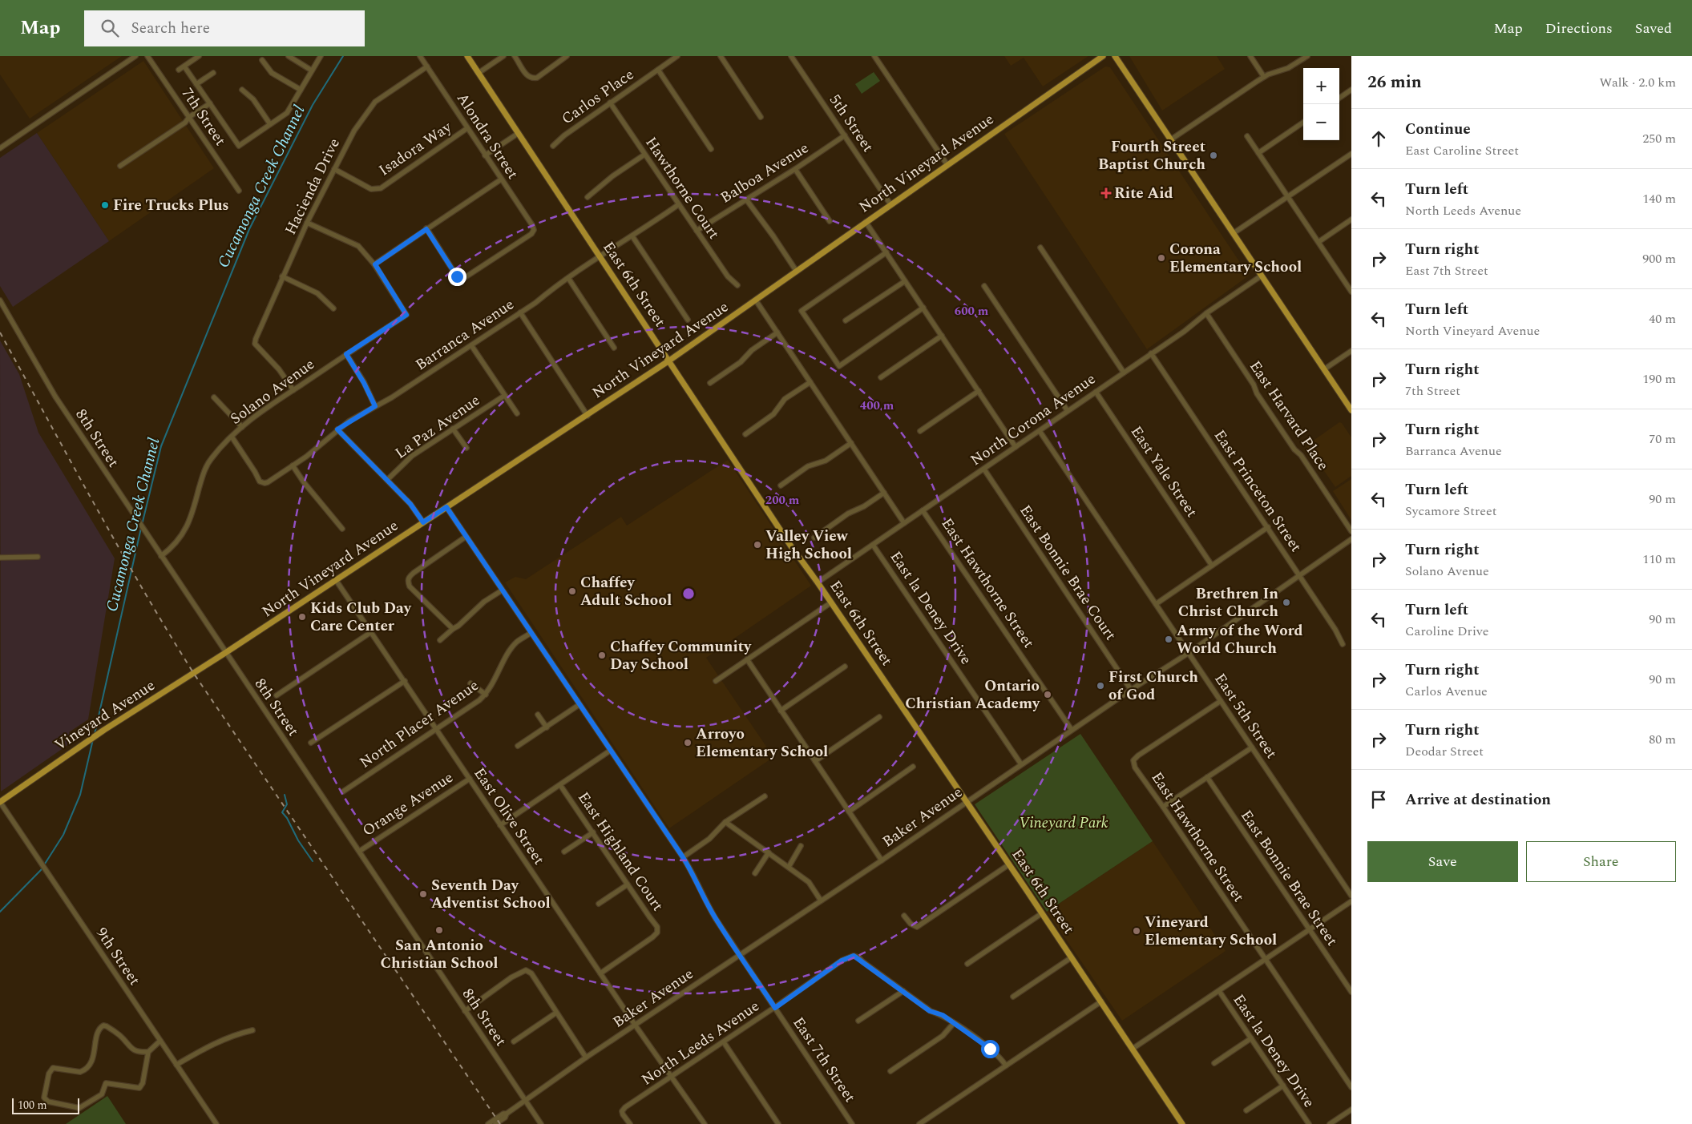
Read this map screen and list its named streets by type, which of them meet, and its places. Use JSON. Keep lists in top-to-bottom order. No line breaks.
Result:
{"streets":{"main road":["North Vineyard Avenue","East 6th Street","Vineyard Avenue"],"street":["Carlos Place","7th Street","5th Street","Alondra Street","Isadora Way","Balboa Avenue","Hacienda Drive","Hawthorne Court","Barranca Avenue","Solano Avenue","East Harvard Place","North Corona Avenue","La Paz Avenue","8th Street","East Yale Street","East Princeton Street","East Bonnie Brae Court","East Hawthorne Street","East la Deney Drive","East 5th Street","North Placer Avenue","Orange Avenue","East Olive Street","Baker Avenue","East Highland Court","East Bonnie Brae Street","9th Street","North Leeds Avenue","East 7th Street"]},"crossings":[["Carlos Place","Hawthorne Court"],["5th Street","North Vineyard Avenue"],["5th Street","Balboa Avenue"],["Alondra Street","Isadora Way"],["Alondra Street","Hacienda Drive"],["Isadora Way","Hacienda Drive"],["North Vineyard Avenue","East 6th Street"],["North Vineyard Avenue","8th Street"],["North Vineyard Avenue","Vineyard Avenue"],["North Vineyard Avenue","East Olive Street"],["North Vineyard Avenue","East 7th Street"],["Balboa Avenue","Hawthorne Court"],["Hacienda Drive","Solano Avenue"],["Hawthorne Court","Barranca Avenue"],["East 6th Street","Barranca Avenue"],["East 6th Street","North Corona Avenue"],["East 6th Street","Baker Avenue"],["Barranca Avenue","Solano Avenue"],["Solano Avenue","8th Street"],["East Harvard Place","North Corona Avenue"],["North Corona Avenue","East Yale Street"],["North Corona Avenue","East Princeton Street"],["North Corona Avenue","East Bonnie Brae Court"],["North Corona Avenue","East Hawthorne Street"],["North Corona Avenue","East la Deney Drive"],["North Corona Avenue","East 5th Street"],["8th Street","Vineyard Avenue"],["8th Street","Orange Avenue"],["8th Street","Baker Avenue"],["East Princeton Street","Baker Avenue"],["East Bonnie Brae Court","Baker Avenue"],["East Hawthorne Street","East 5th Street"],["East Hawthorne Street","Baker Avenue"],["East la Deney Drive","Baker Avenue"],["Vineyard Avenue","9th Street"],["East 5th Street","Baker Avenue"],["North Placer Avenue","East Olive Street"],["North Placer Avenue","East 7th Street"],["Orange Avenue","East Olive Street"],["East Olive Street","Baker Avenue"],["East Olive Street","East Highland Court"],["East Olive Street","North Leeds Avenue"],["Baker Avenue","East 7th Street"],["North Leeds Avenue","East 7th Street"]],"water":["Cucamonga Creek Channel"],"parks":["Vineyard Park"],"places":{"other":["Fourth Street Baptist Church","Fire Trucks Plus","Corona Elementary School","Valley View High School","Chaffey Adult School","Brethren In Christ Church","Kids Club Day Care Center","Army of the Word World Church","Chaffey Community Day School","First Church of God","Ontario Christian Academy","Arroyo Elementary School","Seventh Day Adventist School","San Antonio Christian School","Vineyard Elementary School"],"health":["Rite Aid"]},"scale_bar":"100 m","page":{"header":"Map","search":"Search here","nav":["Map","Directions","Saved"],"heading":["26 min","Walk · 2.0 km"],"map_buttons":["+","−"],"list":[["Continue","East Caroline Street","250 m"],["Turn left","North Leeds Avenue","140 m"],["Turn right","East 7th Street","900 m"],["Turn left","North Vineyard Avenue","40 m"],["Turn right","7th Street","190 m"],["Turn right","Barranca Avenue","70 m"],["Turn left","Sycamore Street","90 m"],["Turn right","Solano Avenue","110 m"],["Turn left","Caroline Drive","90 m"],["Turn right","Carlos Avenue","90 m"],["Turn right","Deodar Street","80 m"],"Arrive at destination"],"buttons":["Save","Share"],"scale":"100 m"},"rings":["600 m","400 m","200 m"]}
